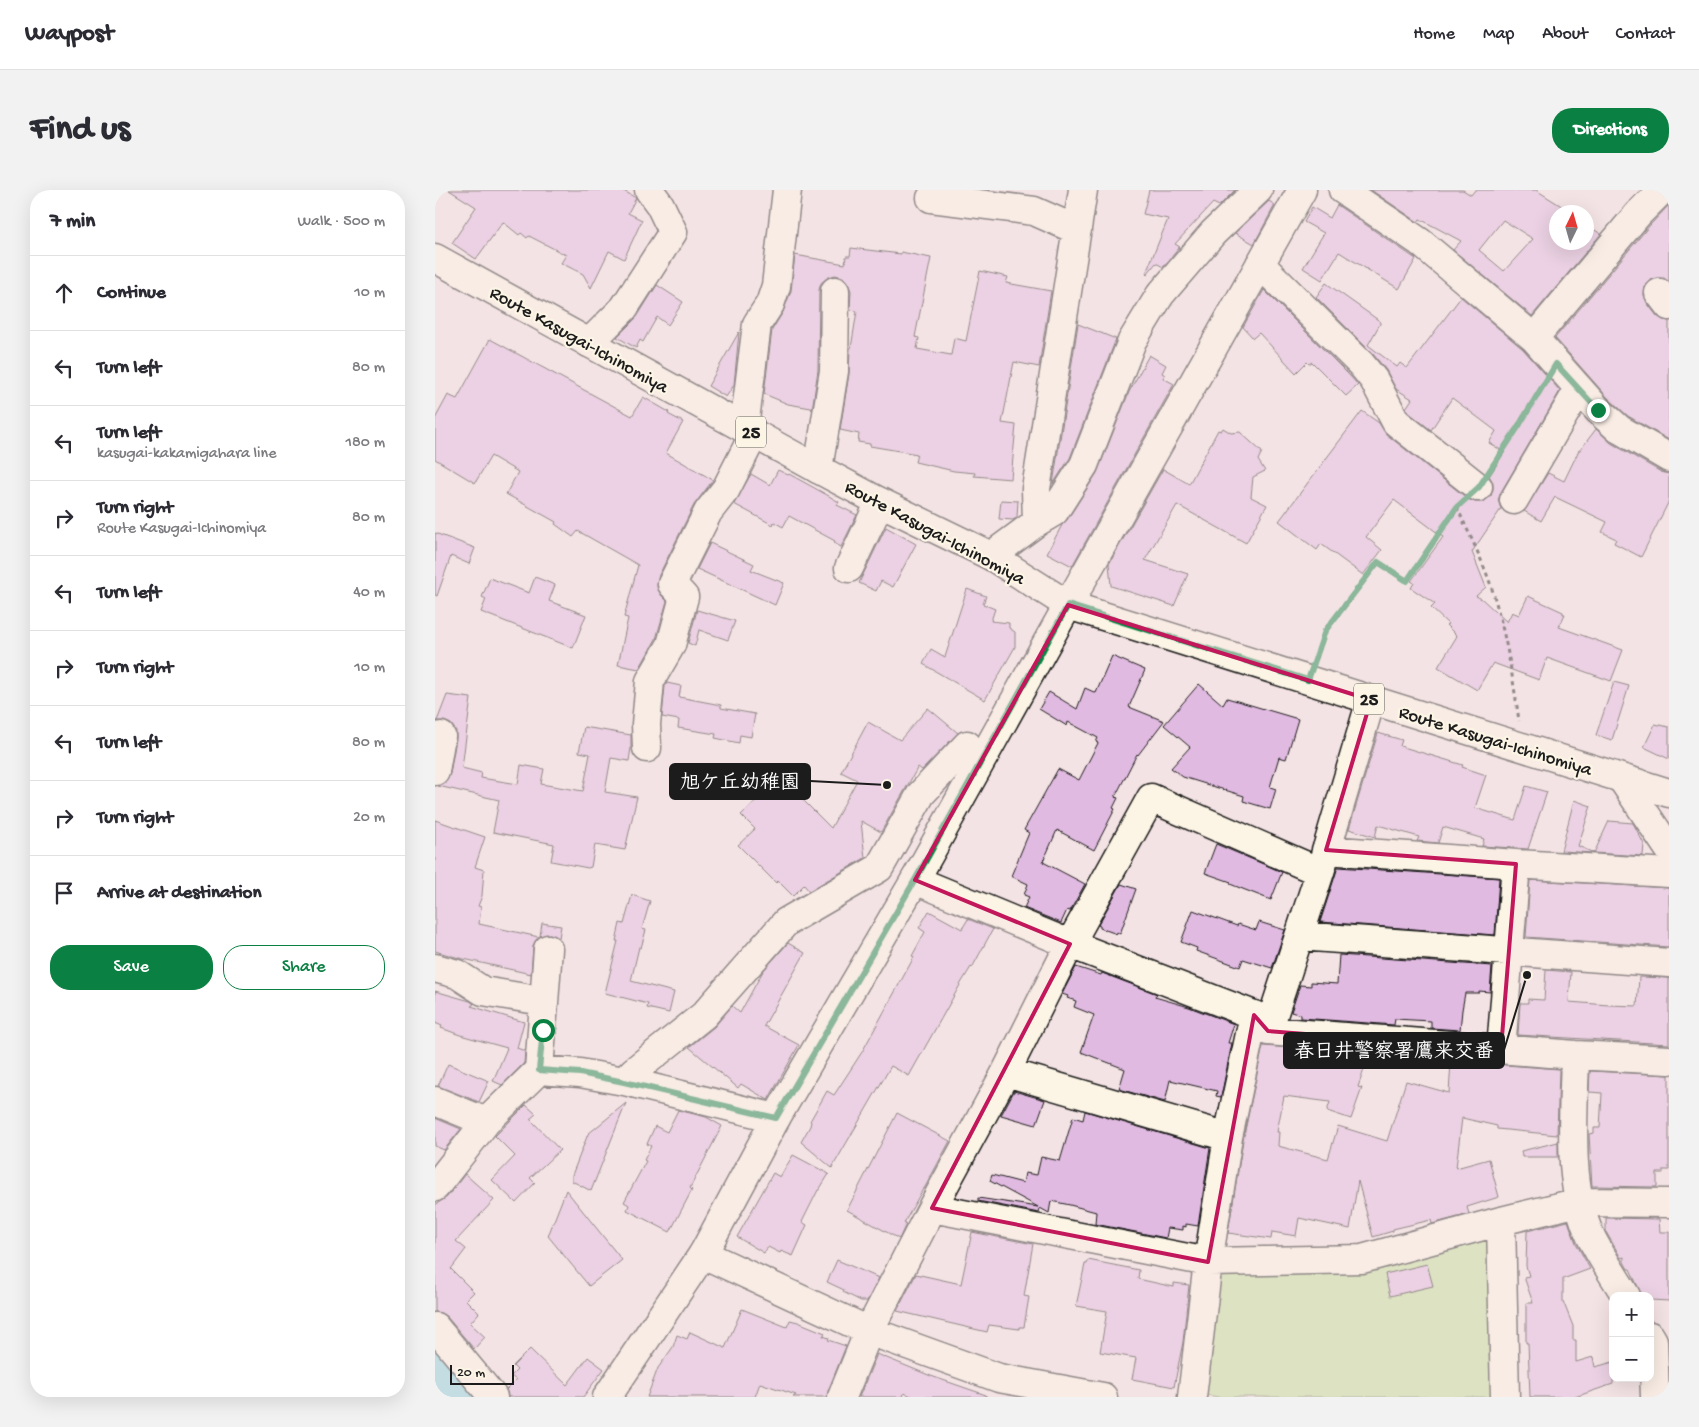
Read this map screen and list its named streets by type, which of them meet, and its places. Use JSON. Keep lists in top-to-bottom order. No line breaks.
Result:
{"streets":{"street":["Route Kasugai-Ichinomiya","25"]},"places":["旭ケ丘幼稚園","春日井警察署鷹来交番"],"scale_bar":"20 m","north":"top","page":{"header":"Waypost","nav":["Home","Map","About","Contact"],"buttons":["Directions",["Save","Share"]],"title":"Find us","heading":["7 min","Walk · 500 m"],"list":[["Continue","10 m"],["Turn left","80 m"],["Turn left","kasugai-kakamigahara line","180 m"],["Turn right","Route Kasugai-Ichinomiya","80 m"],["Turn left","40 m"],["Turn right","10 m"],["Turn left","80 m"],["Turn right","20 m"],"Arrive at destination"],"map_buttons":["+","−"],"scale":"20 m"}}
